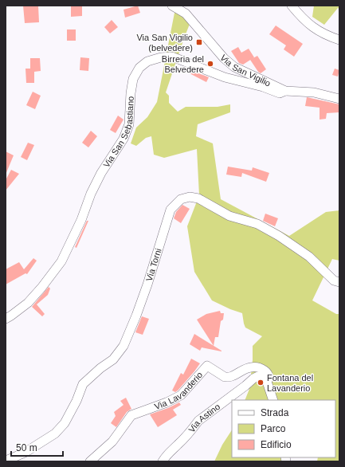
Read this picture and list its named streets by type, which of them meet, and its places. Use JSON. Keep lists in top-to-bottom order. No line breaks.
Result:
{"streets":{"street":["Via San Vigilio","Via San Sebastiano","Via Torni","Via Lavanderio","Via Astino"]},"crossings":[["Via San Vigilio","Via San Sebastiano"],["Via Lavanderio","Via Astino"]],"places":{"transit":["Via San Vigilio (belvedere)"],"other":["Birreria del Belvedere","Fontana del Lavanderio"]},"legend":["Strada","Parco","Edificio"],"scale_bar":"50 m"}
